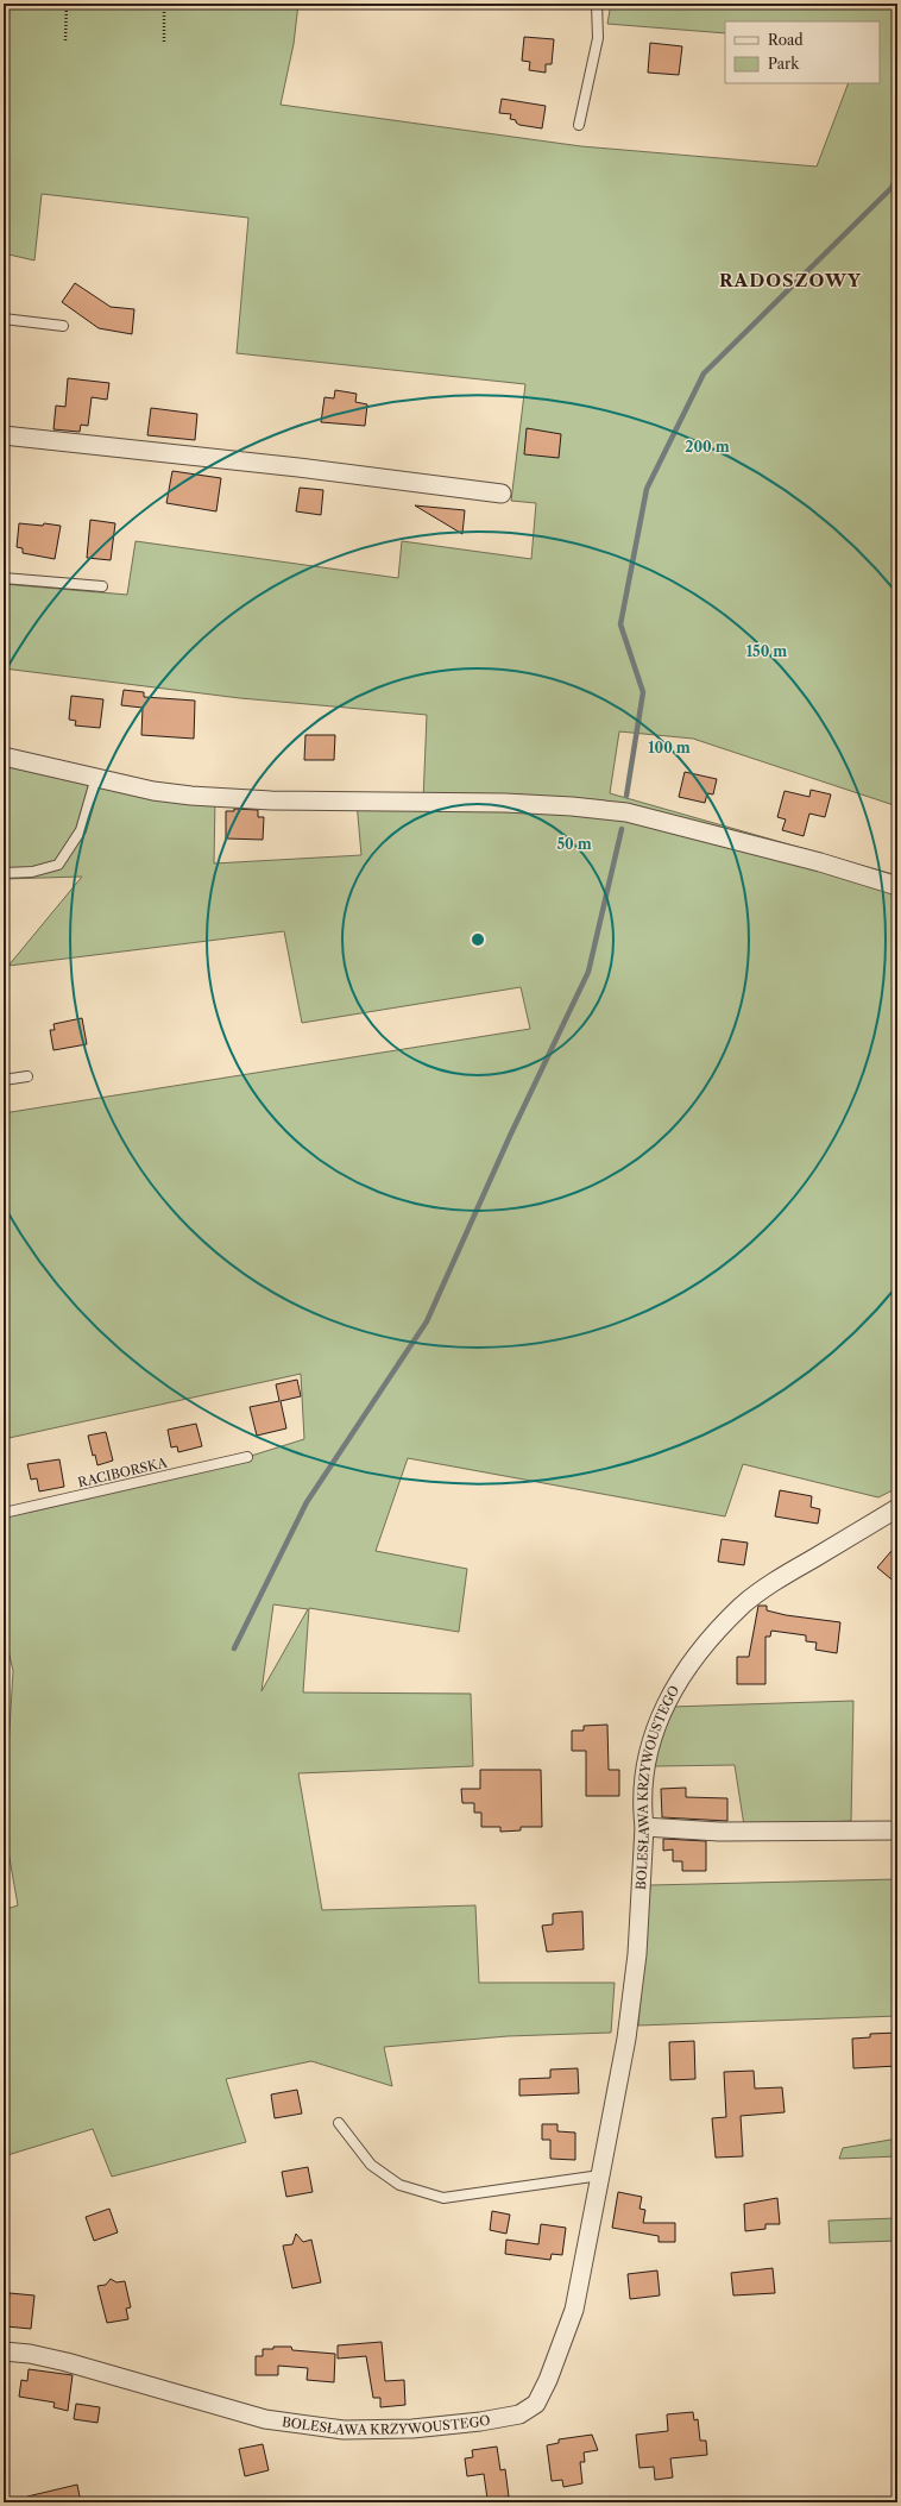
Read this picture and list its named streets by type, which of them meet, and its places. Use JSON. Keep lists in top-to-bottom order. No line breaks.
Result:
{"streets":{"street":["BOLESŁAWA KRZYWOUSTEGO"],"lane":["RACIBORSKA"]},"districts":["RADOSZOWY"],"legend":["Road","Park"],"rings":["200 m","150 m","100 m","50 m"]}
